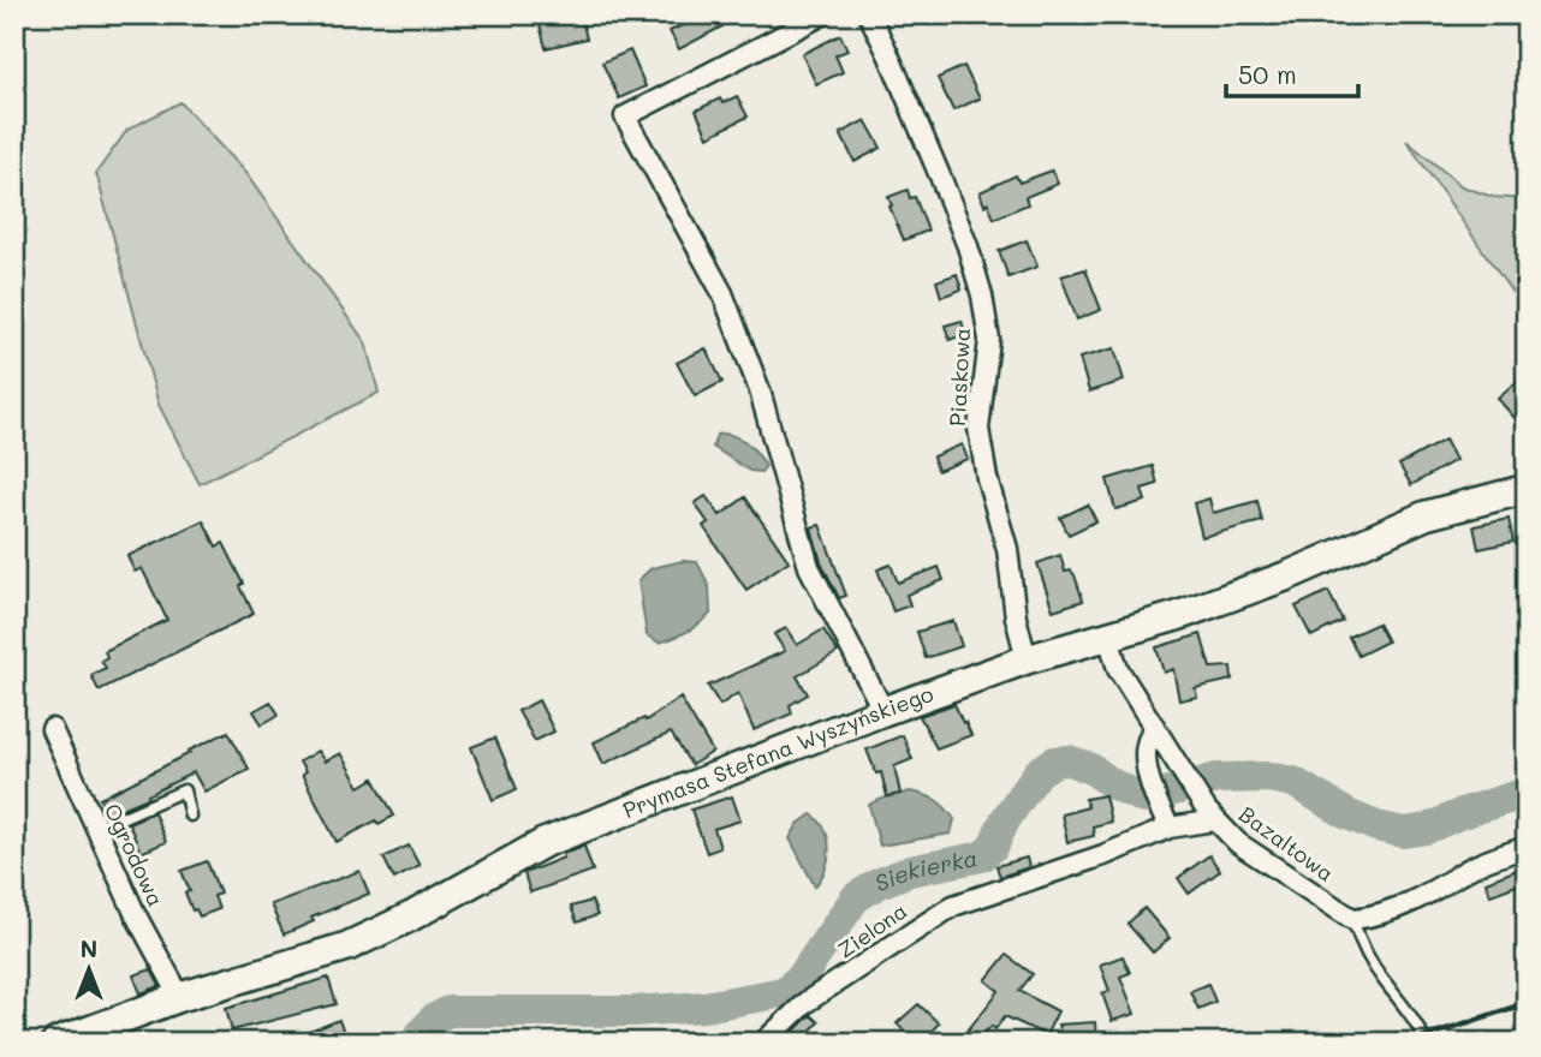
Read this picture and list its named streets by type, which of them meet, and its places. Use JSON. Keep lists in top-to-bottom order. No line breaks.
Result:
{"streets":{"main road":["Prymasa Stefana Wyszyńskiego"],"street":["Piaskowa","Bazaltowa","Ogrodowa","Zielona"]},"crossings":[["Piaskowa","Prymasa Stefana Wyszyńskiego"],["Prymasa Stefana Wyszyńskiego","Bazaltowa"],["Prymasa Stefana Wyszyńskiego","Ogrodowa"],["Bazaltowa","Zielona"]],"water":["Siekierka"],"scale_bar":"50 m","north":"top"}
